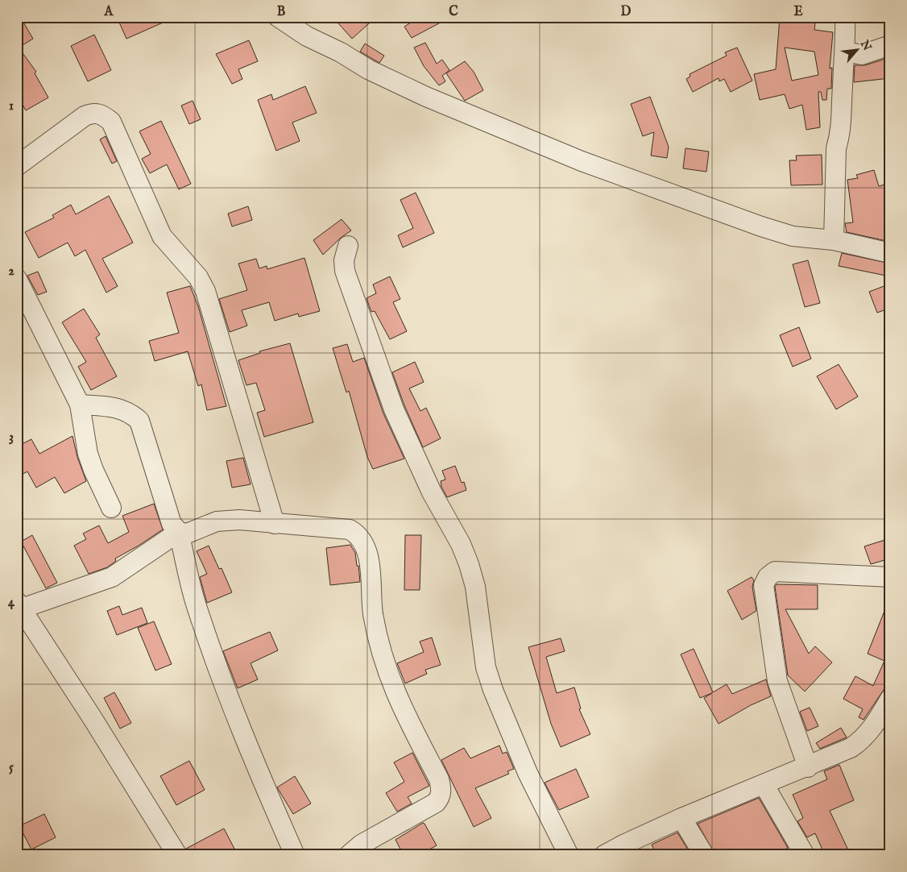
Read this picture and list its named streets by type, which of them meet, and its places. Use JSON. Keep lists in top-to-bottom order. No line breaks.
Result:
{"north":"top right","grid":{"columns":["A","B","C","D","E"],"rows":["1","2","3","4","5"]}}
